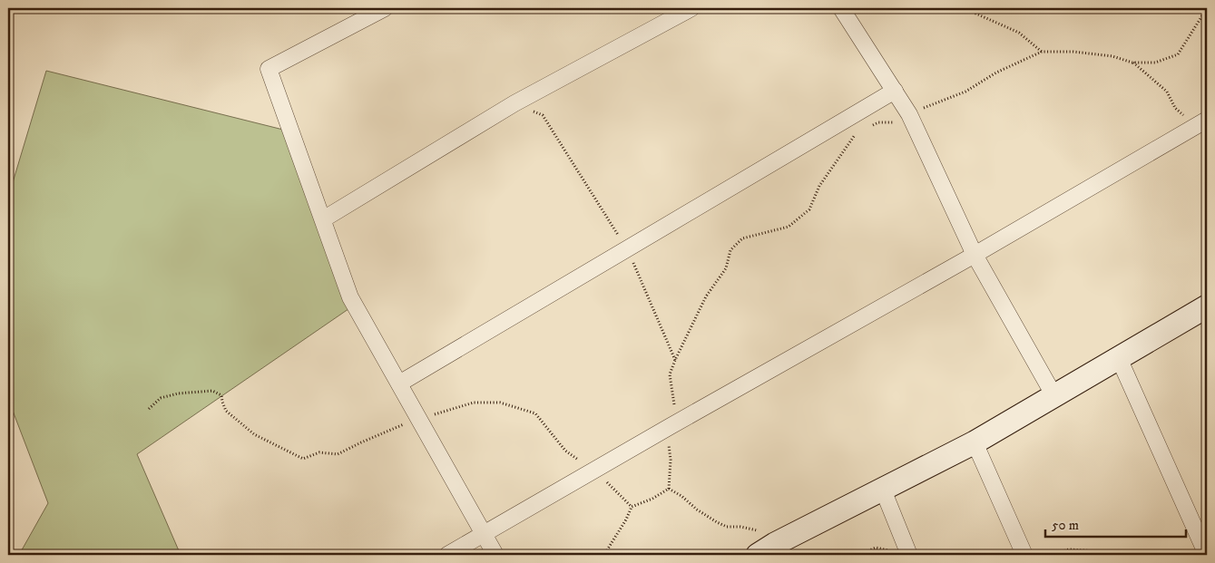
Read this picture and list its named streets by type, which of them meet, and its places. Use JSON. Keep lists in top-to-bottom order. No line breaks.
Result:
{"scale_bar":"50 m"}
